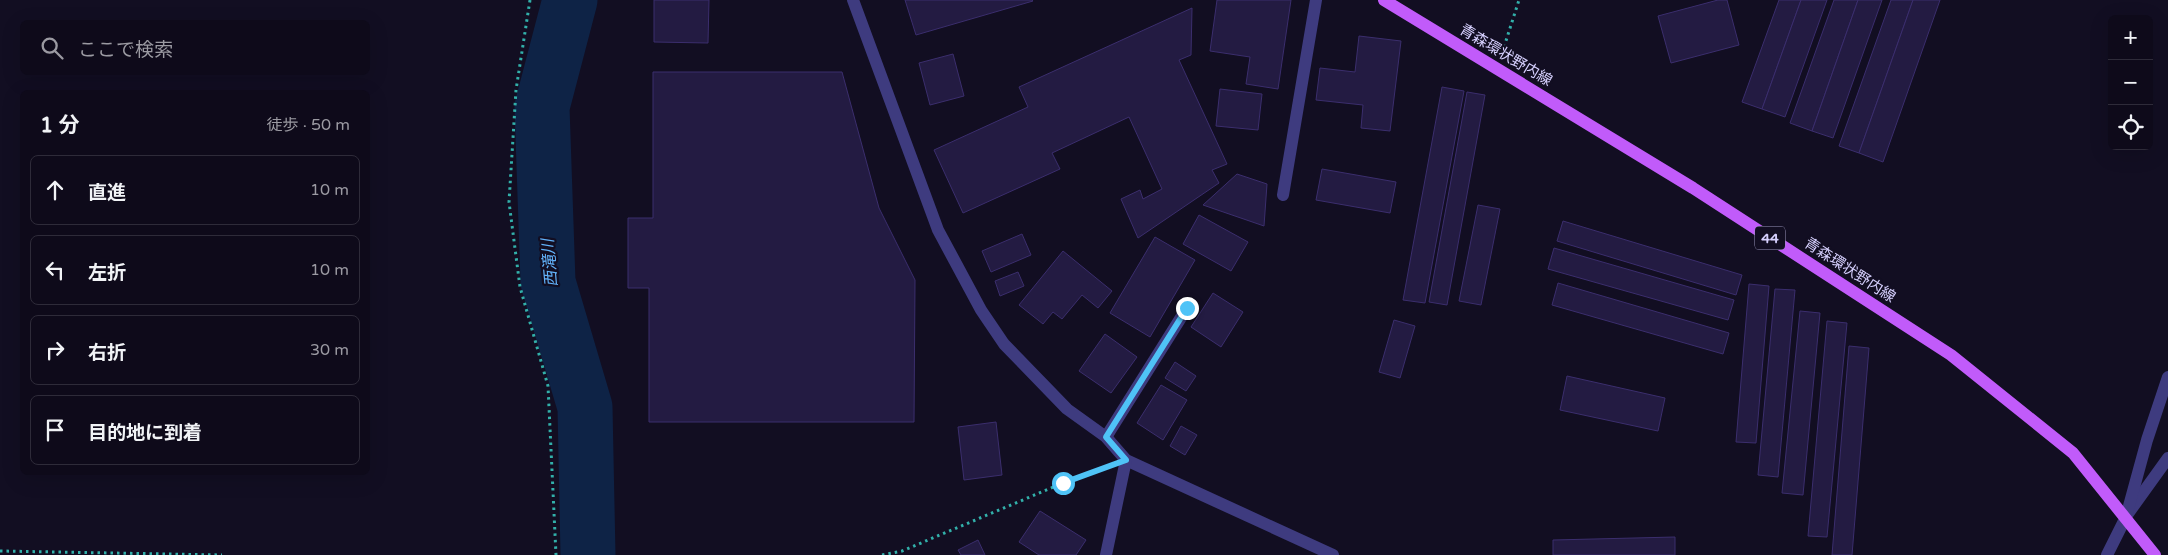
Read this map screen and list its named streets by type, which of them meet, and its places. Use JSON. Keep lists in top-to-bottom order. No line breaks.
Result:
{"streets":{"main road":["青森環状野内線","44"]},"water":["西滝川"],"page":{"map_buttons":["+","−"],"search":"ここで検索","heading":["1 分","徒歩 · 50 m"],"list":[["直進","10 m"],["左折","10 m"],["右折","30 m"],"目的地に到着"]}}
